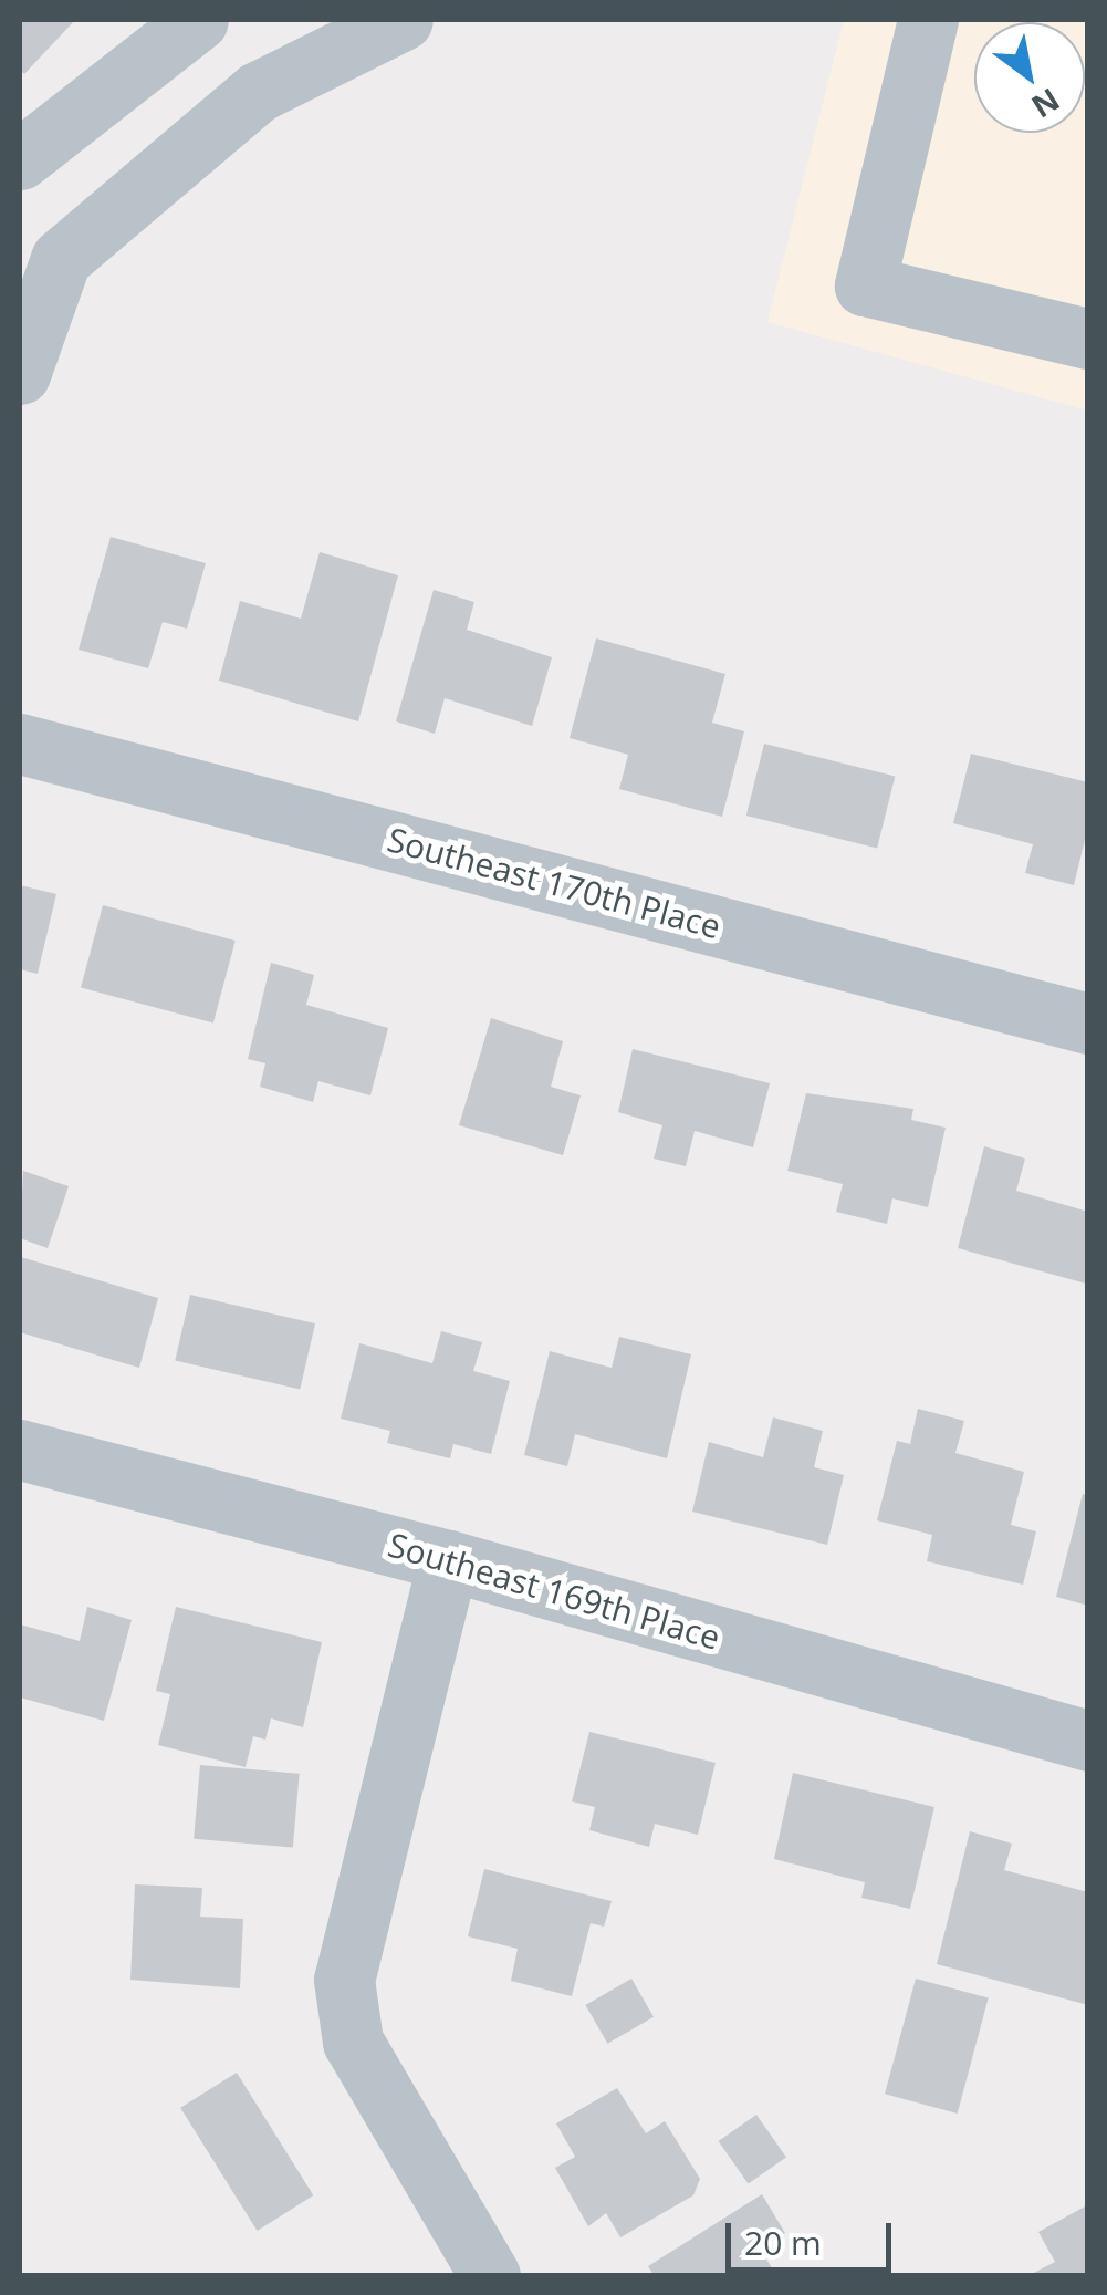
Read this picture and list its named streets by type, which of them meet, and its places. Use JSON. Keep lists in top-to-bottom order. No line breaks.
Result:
{"streets":{"street":["Southeast 170th Place","Southeast 169th Place"]},"scale_bar":"20 m","north":"bottom right"}
